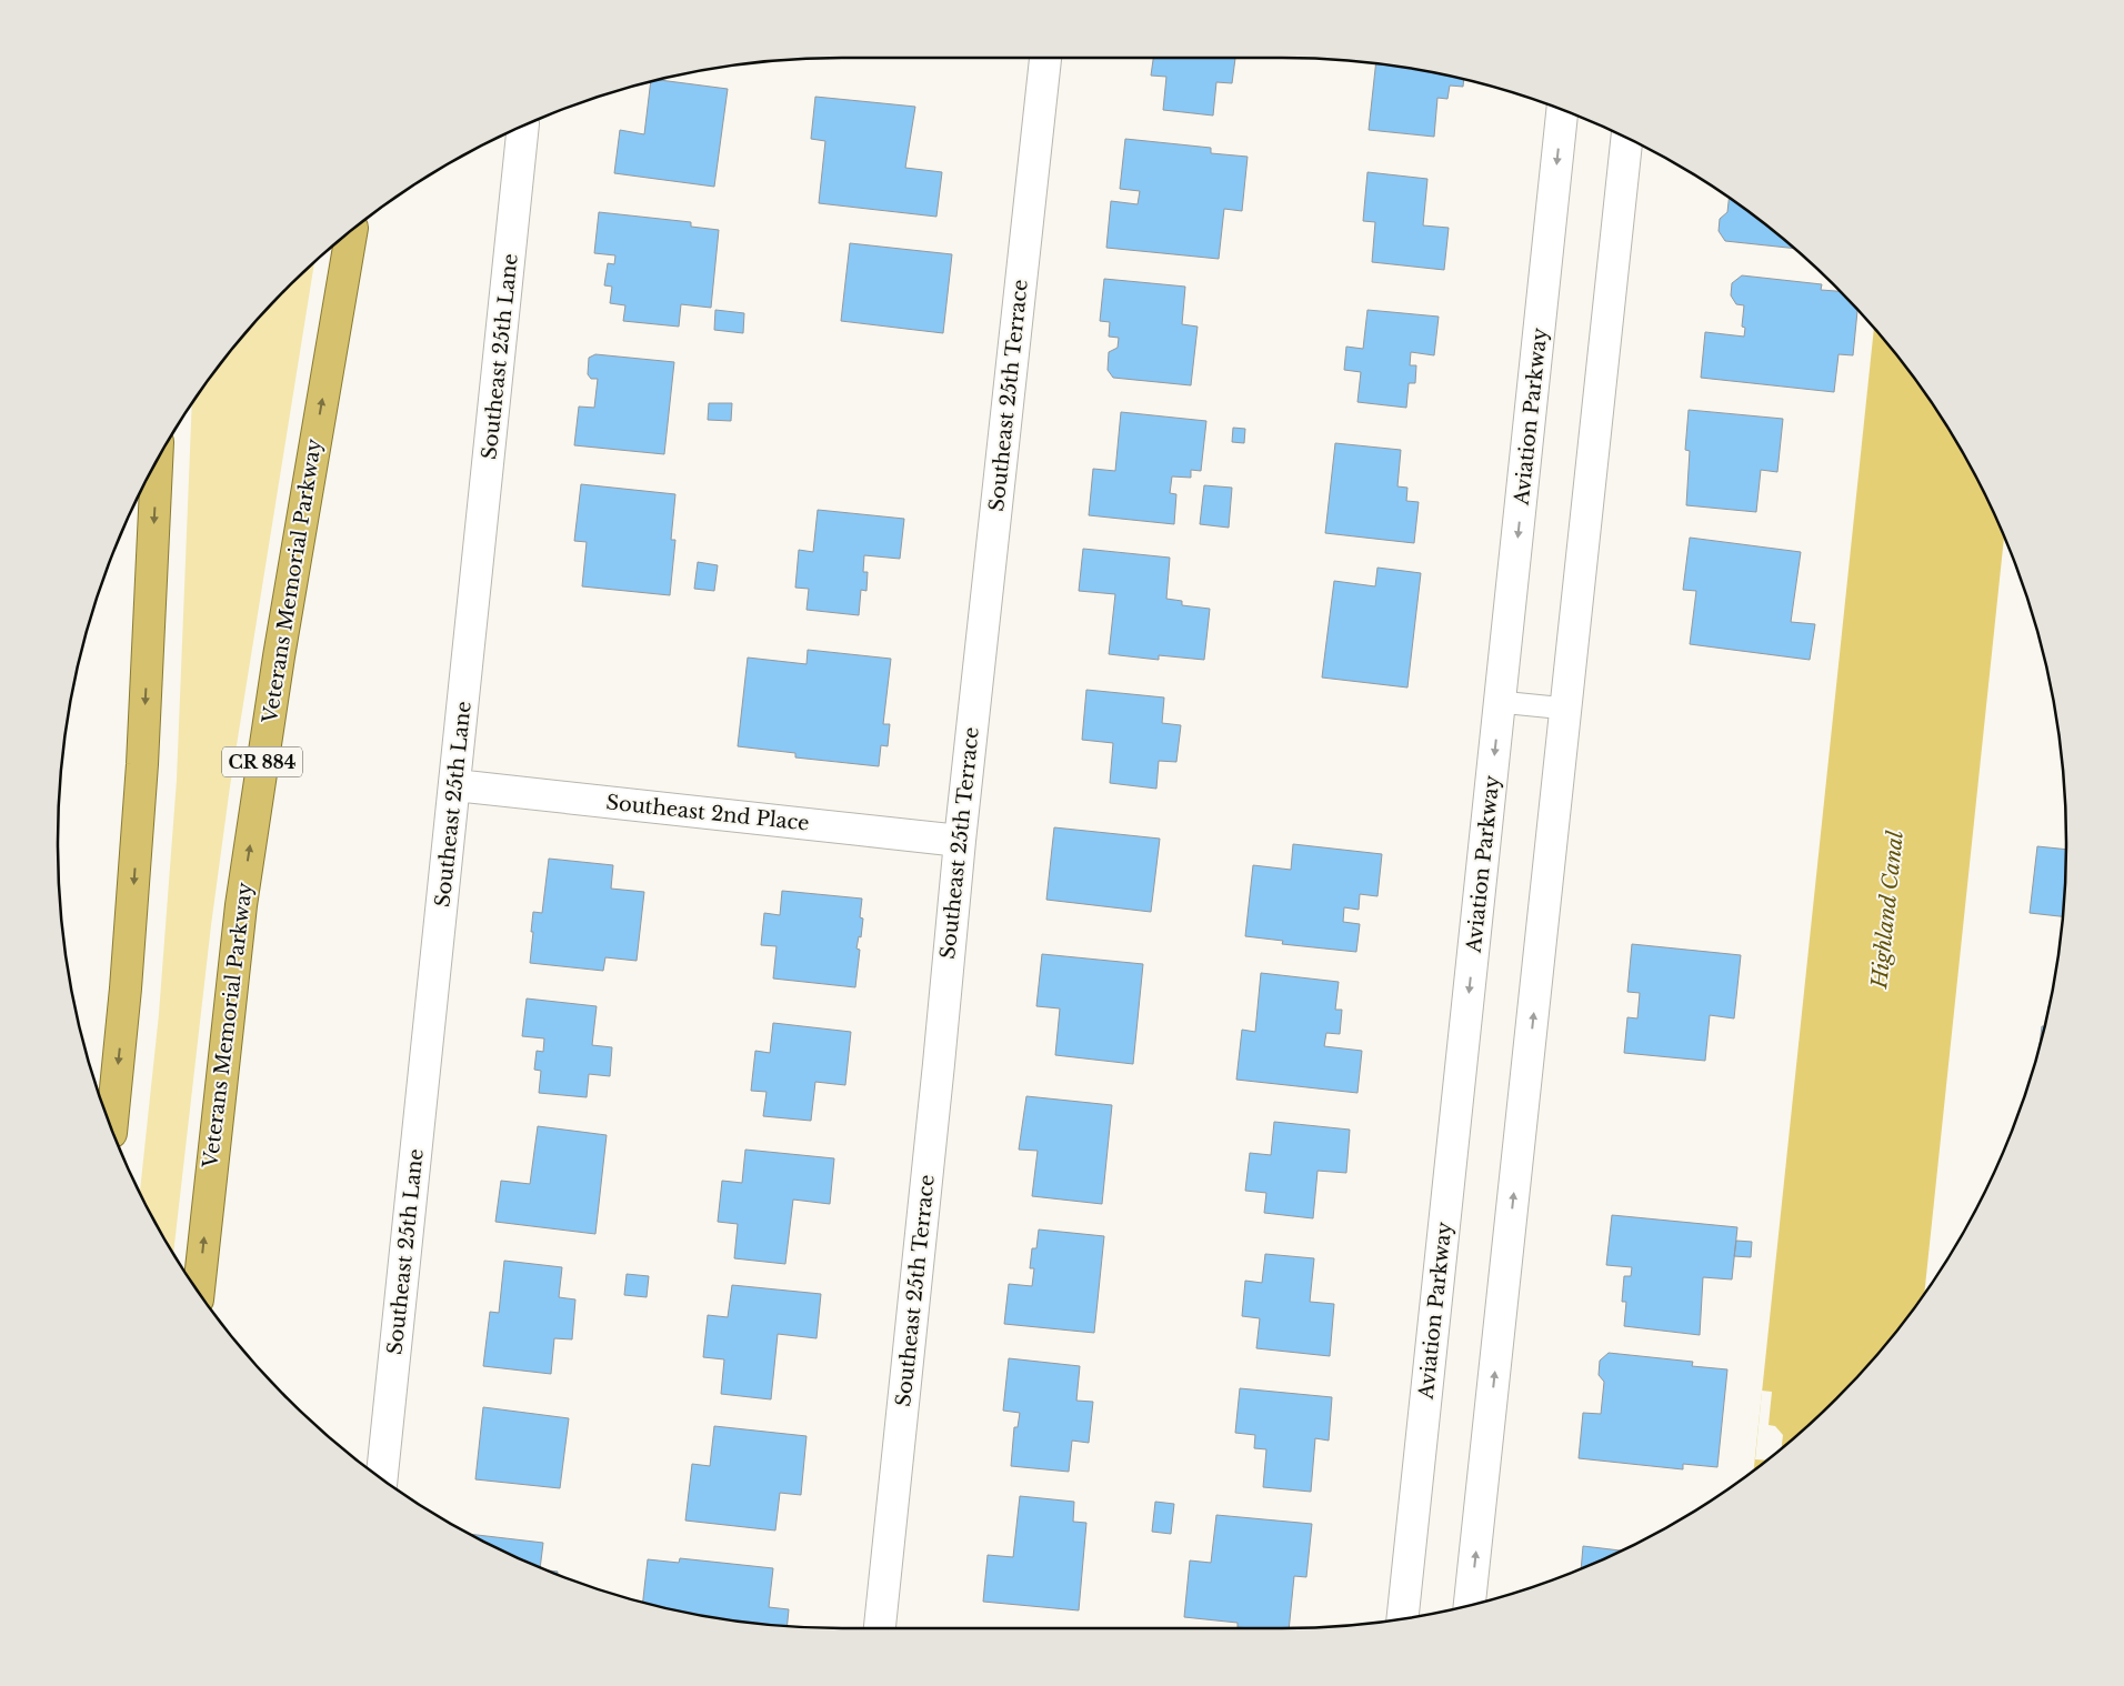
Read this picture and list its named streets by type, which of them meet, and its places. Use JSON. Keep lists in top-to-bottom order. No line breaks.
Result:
{"streets":{"highway":["Veterans Memorial Parkway","CR 884"],"street":["Southeast 25th Lane","Southeast 25th Terrace","Aviation Parkway","Southeast 2nd Place"]},"crossings":[["Southeast 25th Lane","Southeast 2nd Place"],["Southeast 25th Terrace","Southeast 2nd Place"]],"water":["Highland Canal"]}
